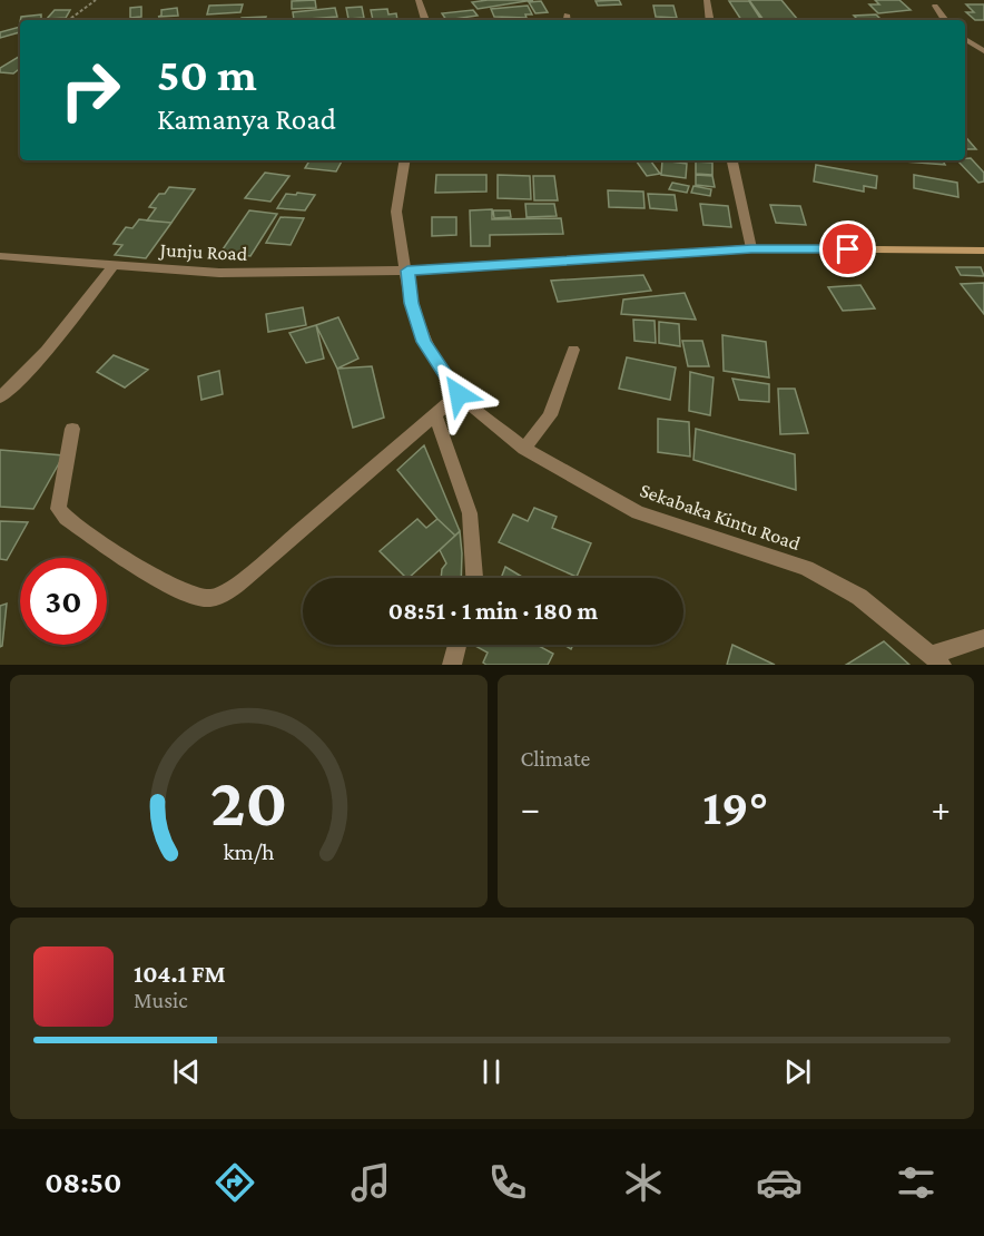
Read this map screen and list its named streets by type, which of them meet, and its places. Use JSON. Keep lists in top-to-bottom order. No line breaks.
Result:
{"streets":{"street":["Junju Road","Sekabaka Kintu Road"]},"crossings":[["Junju Road","Sekabaka Kintu Road"]],"page":{"turn":["50 m","Kamanya Road"],"limit":"30","trip":"08:51 · 1 min · 180 m","tile":"Climate","heat":["−","19°","+"],"song":["104.1 FM","Music"],"tabs":"08:50","gauge":["20","km/h"]}}
